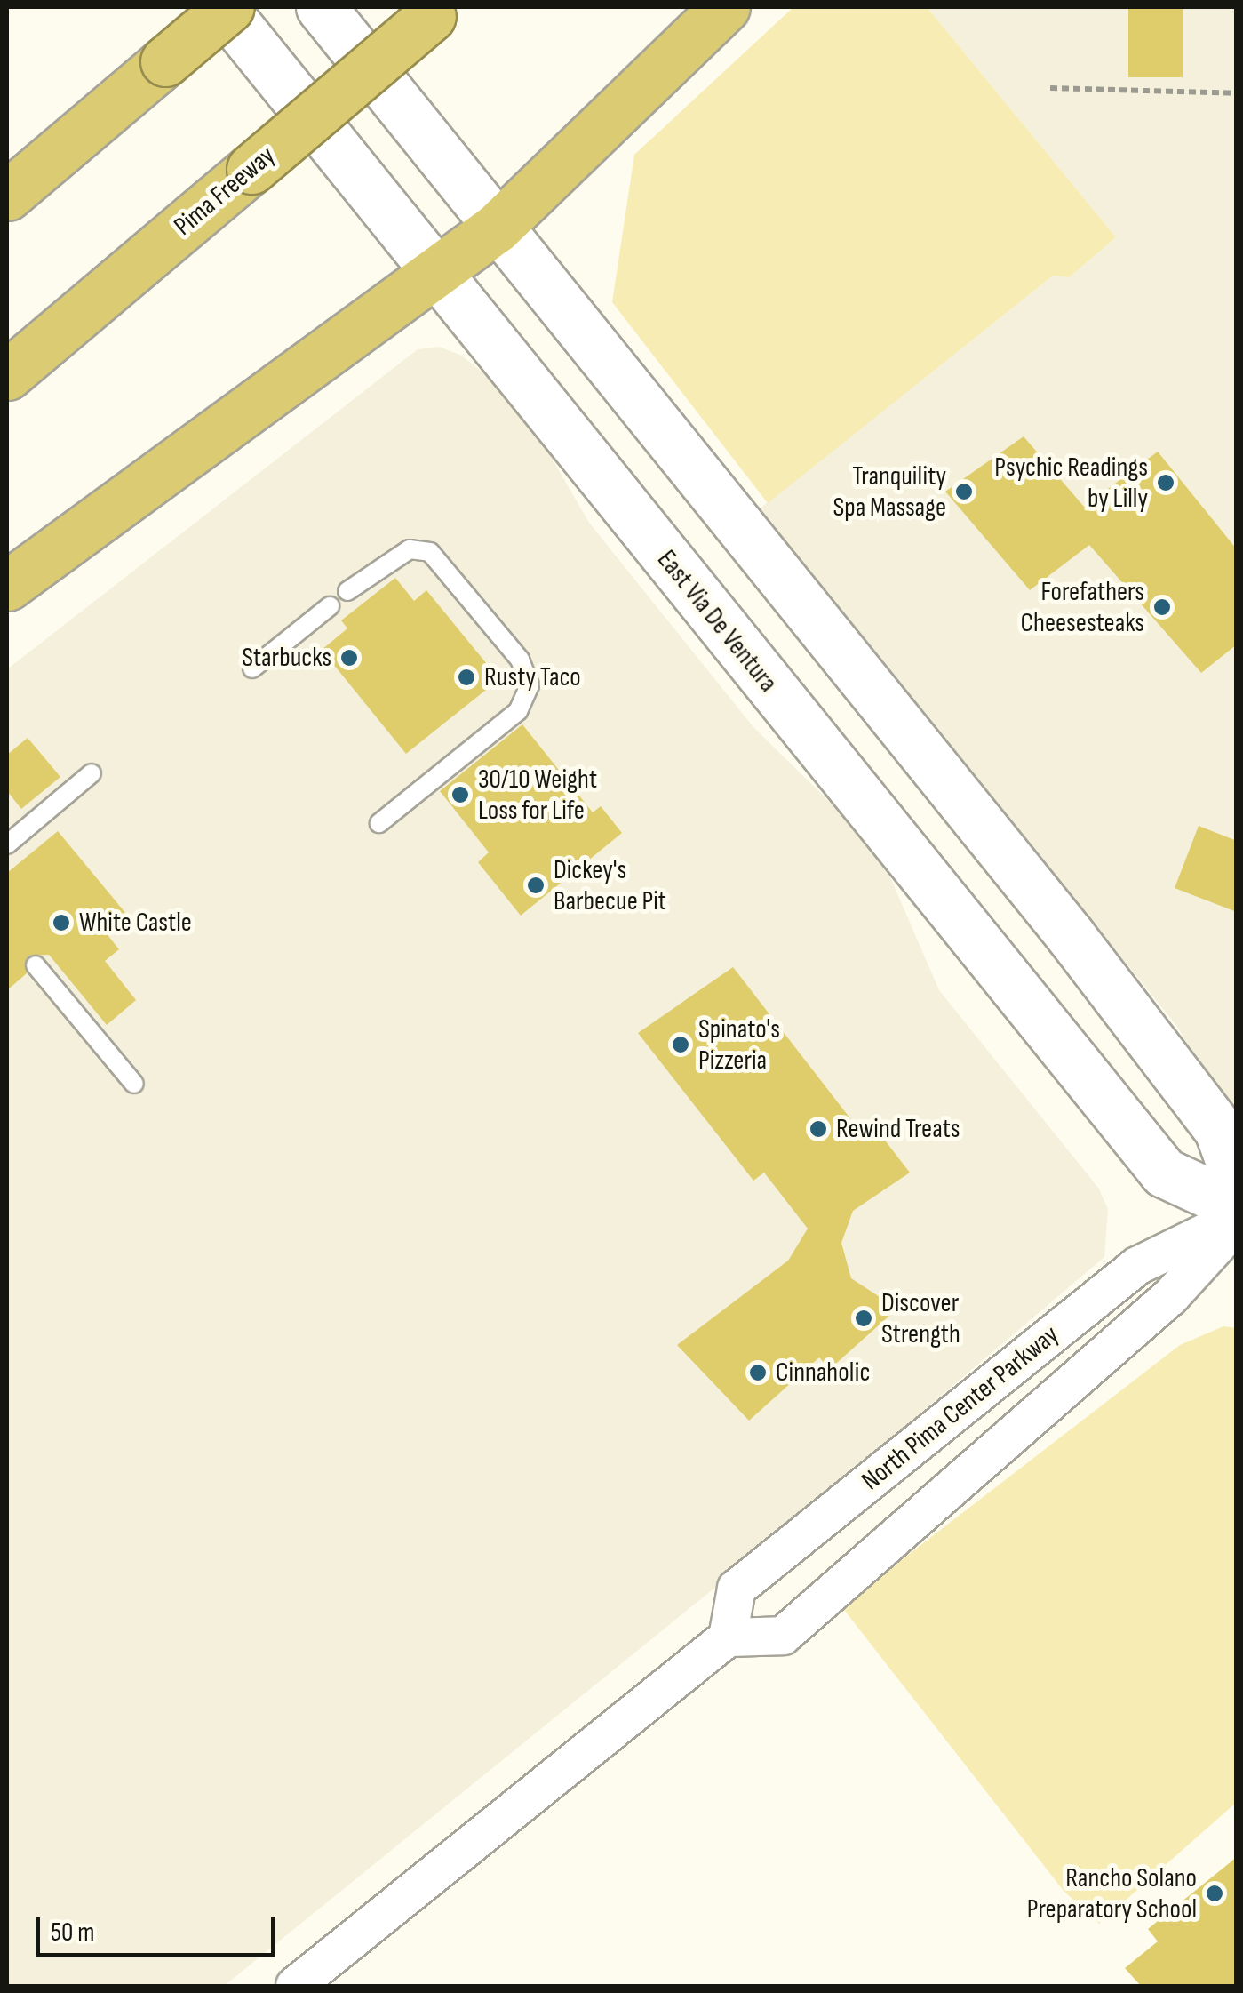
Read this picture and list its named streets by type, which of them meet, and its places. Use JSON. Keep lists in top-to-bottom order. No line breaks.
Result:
{"streets":{"highway":["Pima Freeway"],"main road":["East Via De Ventura"],"street":["North Pima Center Parkway"]},"places":["Psychic Readings by Lilly","Tranquility Spa Massage","Forefathers Cheesesteaks","Starbucks","Rusty Taco","30/10 Weight Loss for Life","Dickey's Barbecue Pit","White Castle","Spinato's Pizzeria","Rewind Treats","Discover Strength","Cinnaholic","Rancho Solano Preparatory School"],"scale_bar":"50 m"}
